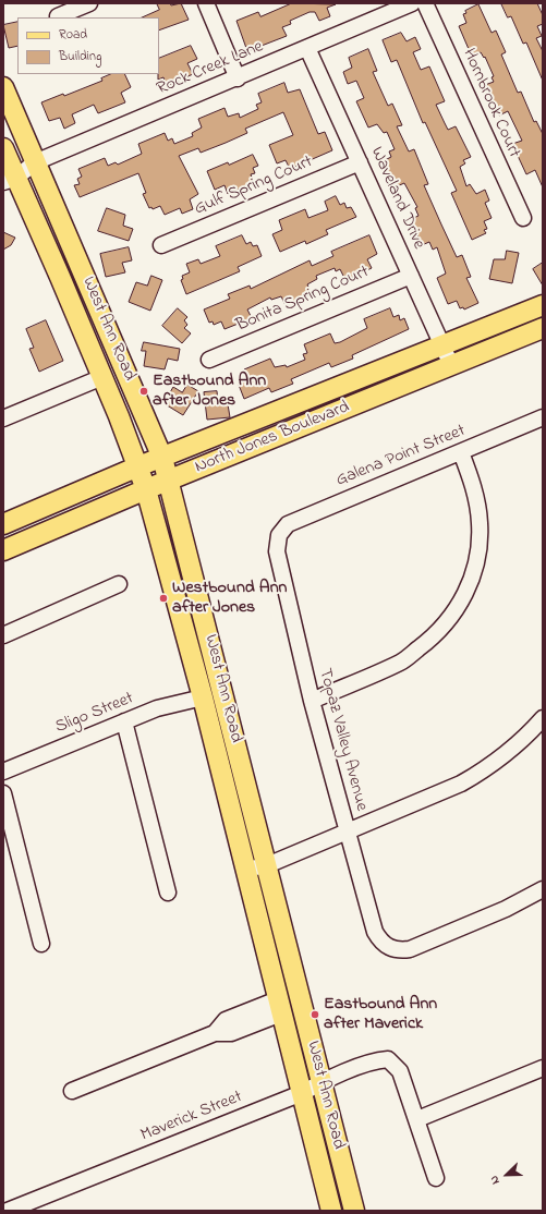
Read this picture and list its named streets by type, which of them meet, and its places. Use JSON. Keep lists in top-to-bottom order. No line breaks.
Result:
{"streets":{"main road":["West Ann Road","North Jones Boulevard"],"street":["Rock Creek Lane","Hornbrook Court","Gulf Spring Court","Waveland Drive","Bonita Spring Court","Galena Point Street","Sligo Street","Topaz Valley Avenue","Maverick Street"]},"crossings":[["Rock Creek Lane","Waveland Drive"],["Rock Creek Lane","West Ann Road"],["Gulf Spring Court","Waveland Drive"],["Waveland Drive","Bonita Spring Court"],["Waveland Drive","North Jones Boulevard"],["West Ann Road","North Jones Boulevard"],["West Ann Road","Sligo Street"],["West Ann Road","Maverick Street"],["Galena Point Street","Topaz Valley Avenue"]],"places":["Eastbound Ann after Jones","Westbound Ann after Jones","Eastbound Ann after Maverick"],"legend":["Road","Building"],"north":"bottom left"}
